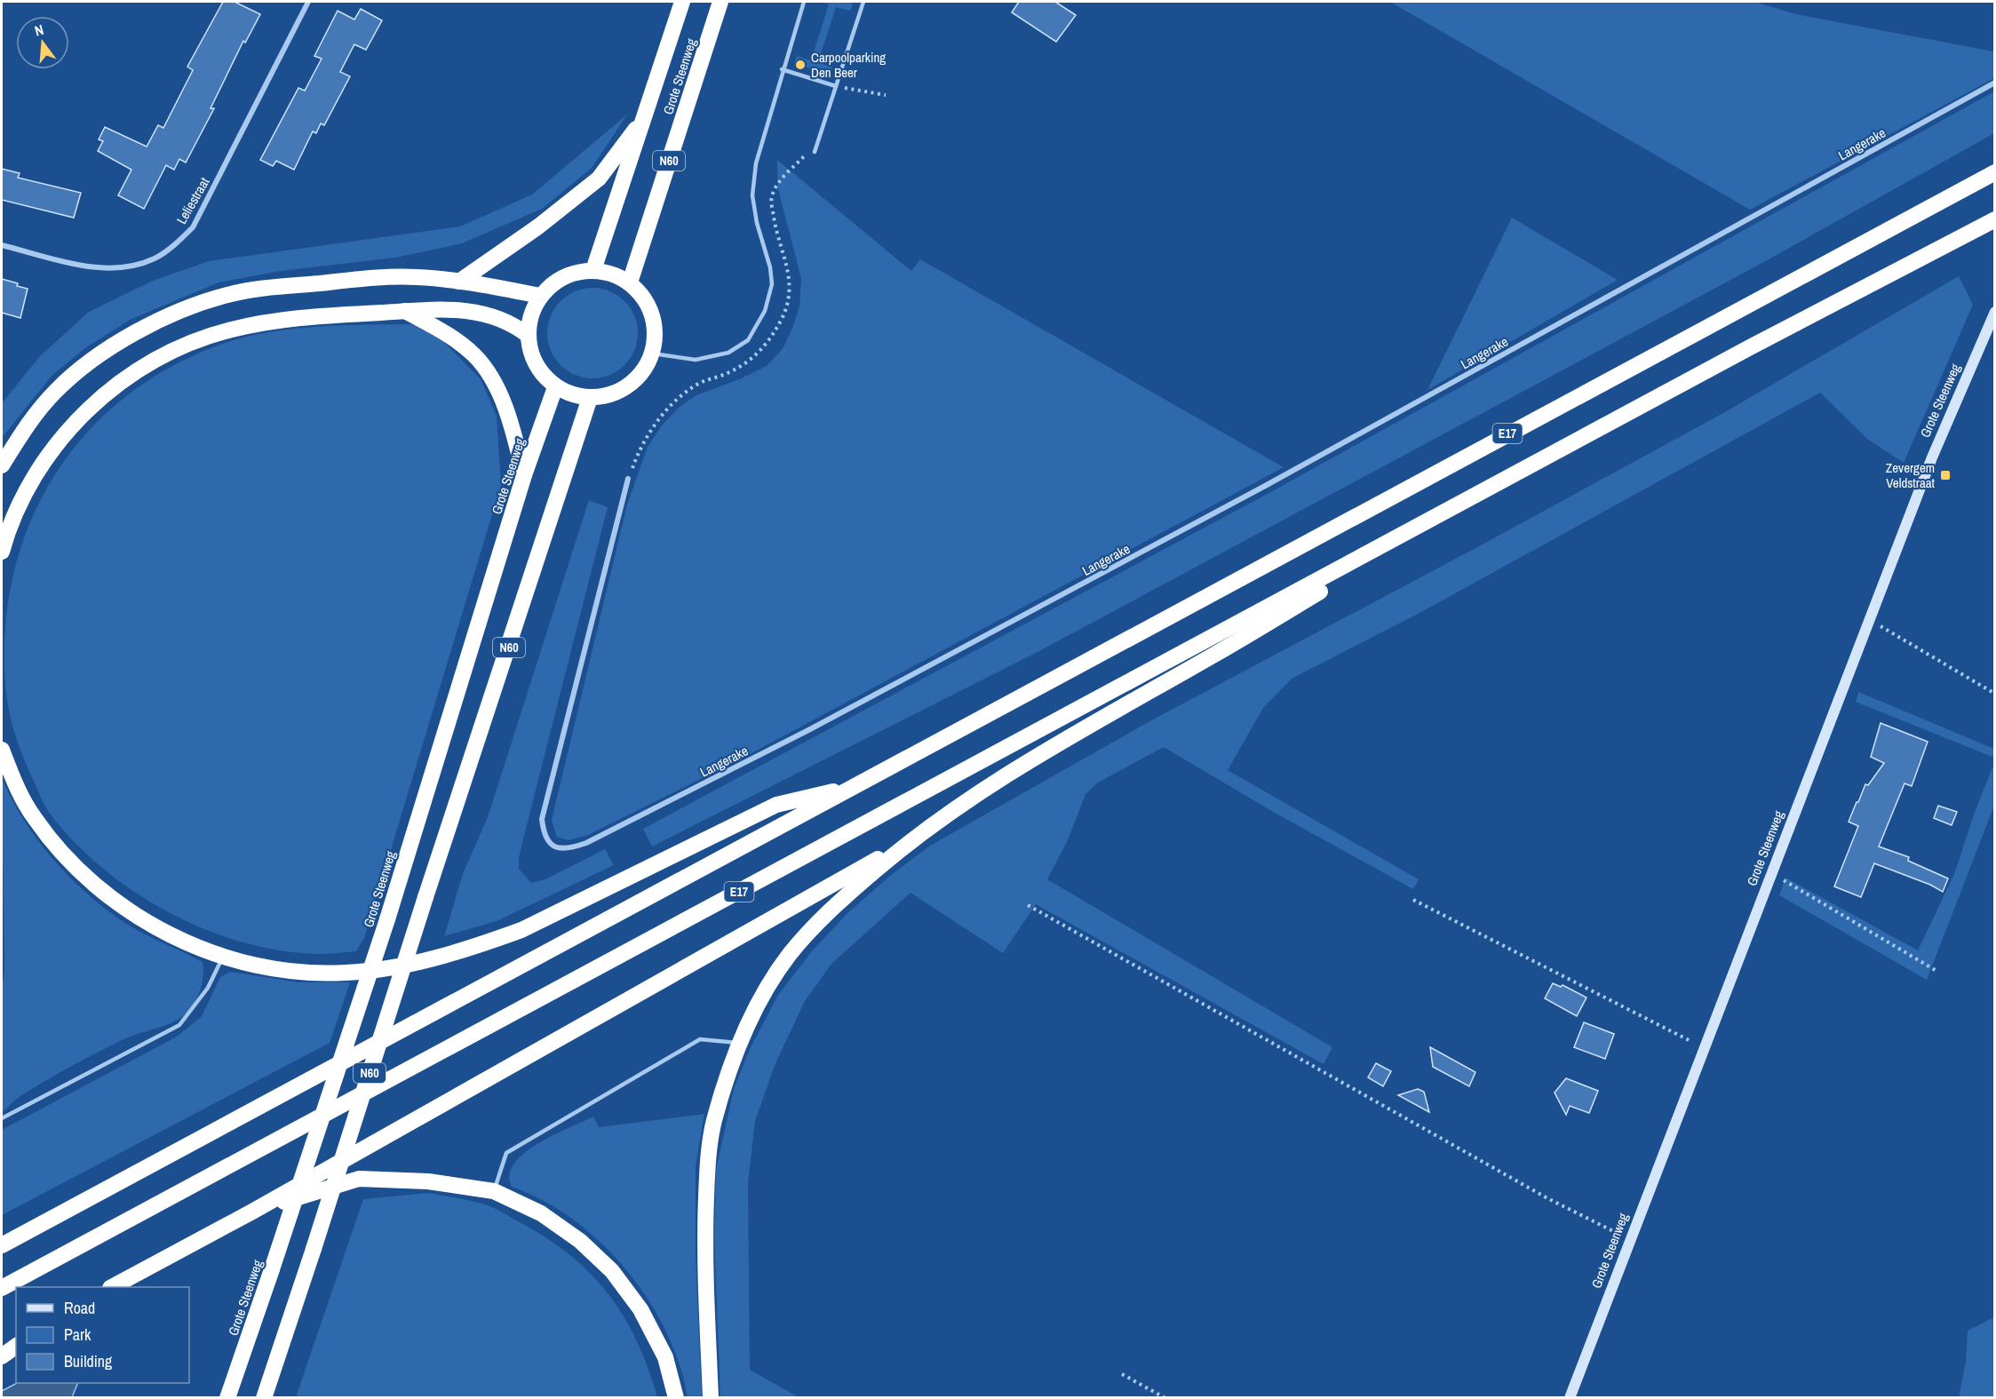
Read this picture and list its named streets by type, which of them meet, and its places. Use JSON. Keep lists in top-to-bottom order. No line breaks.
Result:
{"streets":{"highway":["Grote Steenweg","N60","E17"],"street":["Langerake","Leliestraat"]},"crossings":[["Grote Steenweg","N60"]],"places":{"other":["Carpoolparking Den Beer"],"transit":["Zevergem Veldstraat"]},"legend":["Road","Park","Building"],"north":"top"}
